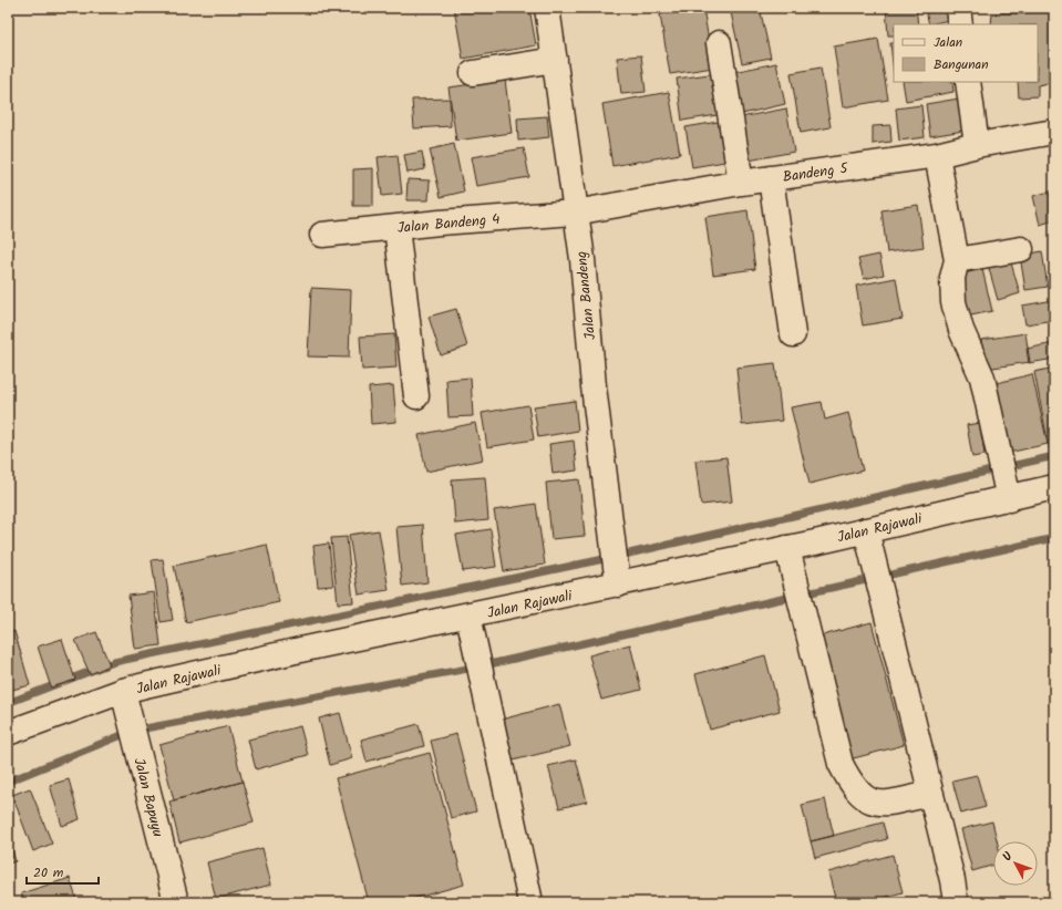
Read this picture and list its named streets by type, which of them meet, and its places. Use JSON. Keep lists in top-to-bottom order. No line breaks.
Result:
{"streets":{"street":["Bandeng 5","Jalan Bandeng 4","Jalan Bandeng","Jalan Rajawali","Jalan Bapuyu"]},"crossings":[["Bandeng 5","Jalan Bandeng 4"],["Bandeng 5","Jalan Bandeng"],["Jalan Bandeng 4","Jalan Bandeng"],["Jalan Bandeng","Jalan Rajawali"],["Jalan Rajawali","Jalan Bapuyu"]],"legend":["Jalan","Bangunan"],"scale_bar":"20 m","north":"top left"}
